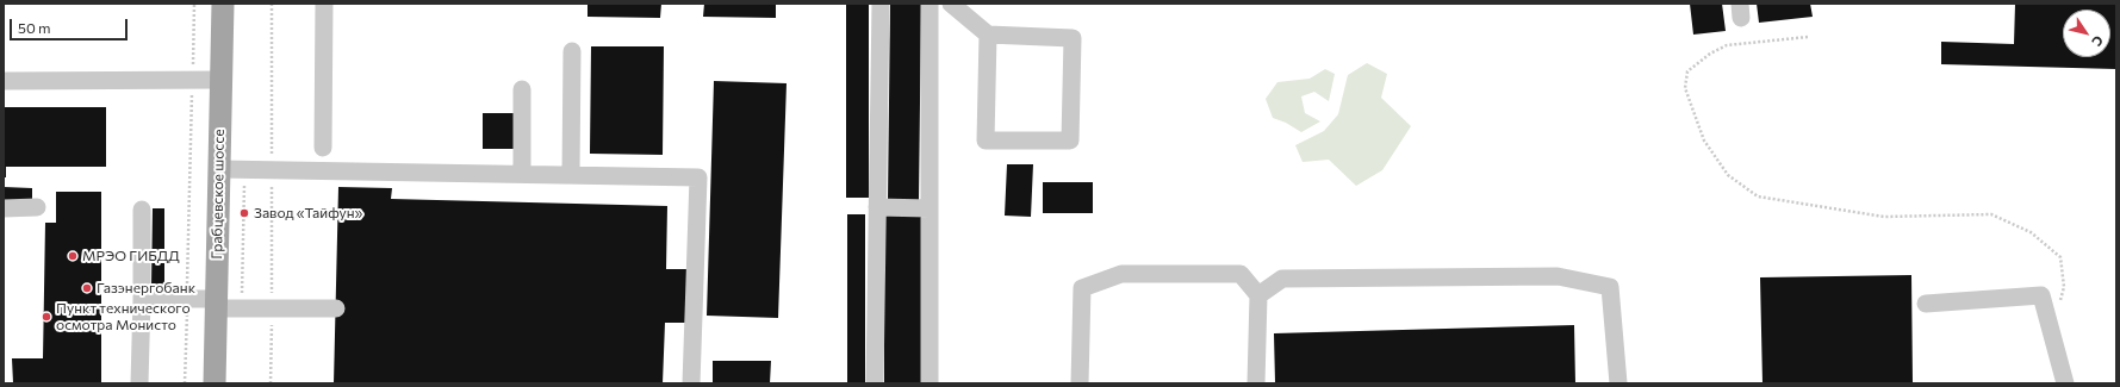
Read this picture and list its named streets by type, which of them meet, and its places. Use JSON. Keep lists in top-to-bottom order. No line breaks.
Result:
{"streets":{"main road":["Грабцевское шоссе"]},"places":["Завод «Тайфун»","МРЭО ГИБДД","Газэнергобанк","Пункт технического осмотра Монисто"],"scale_bar":"50 m","north":"bottom right"}
